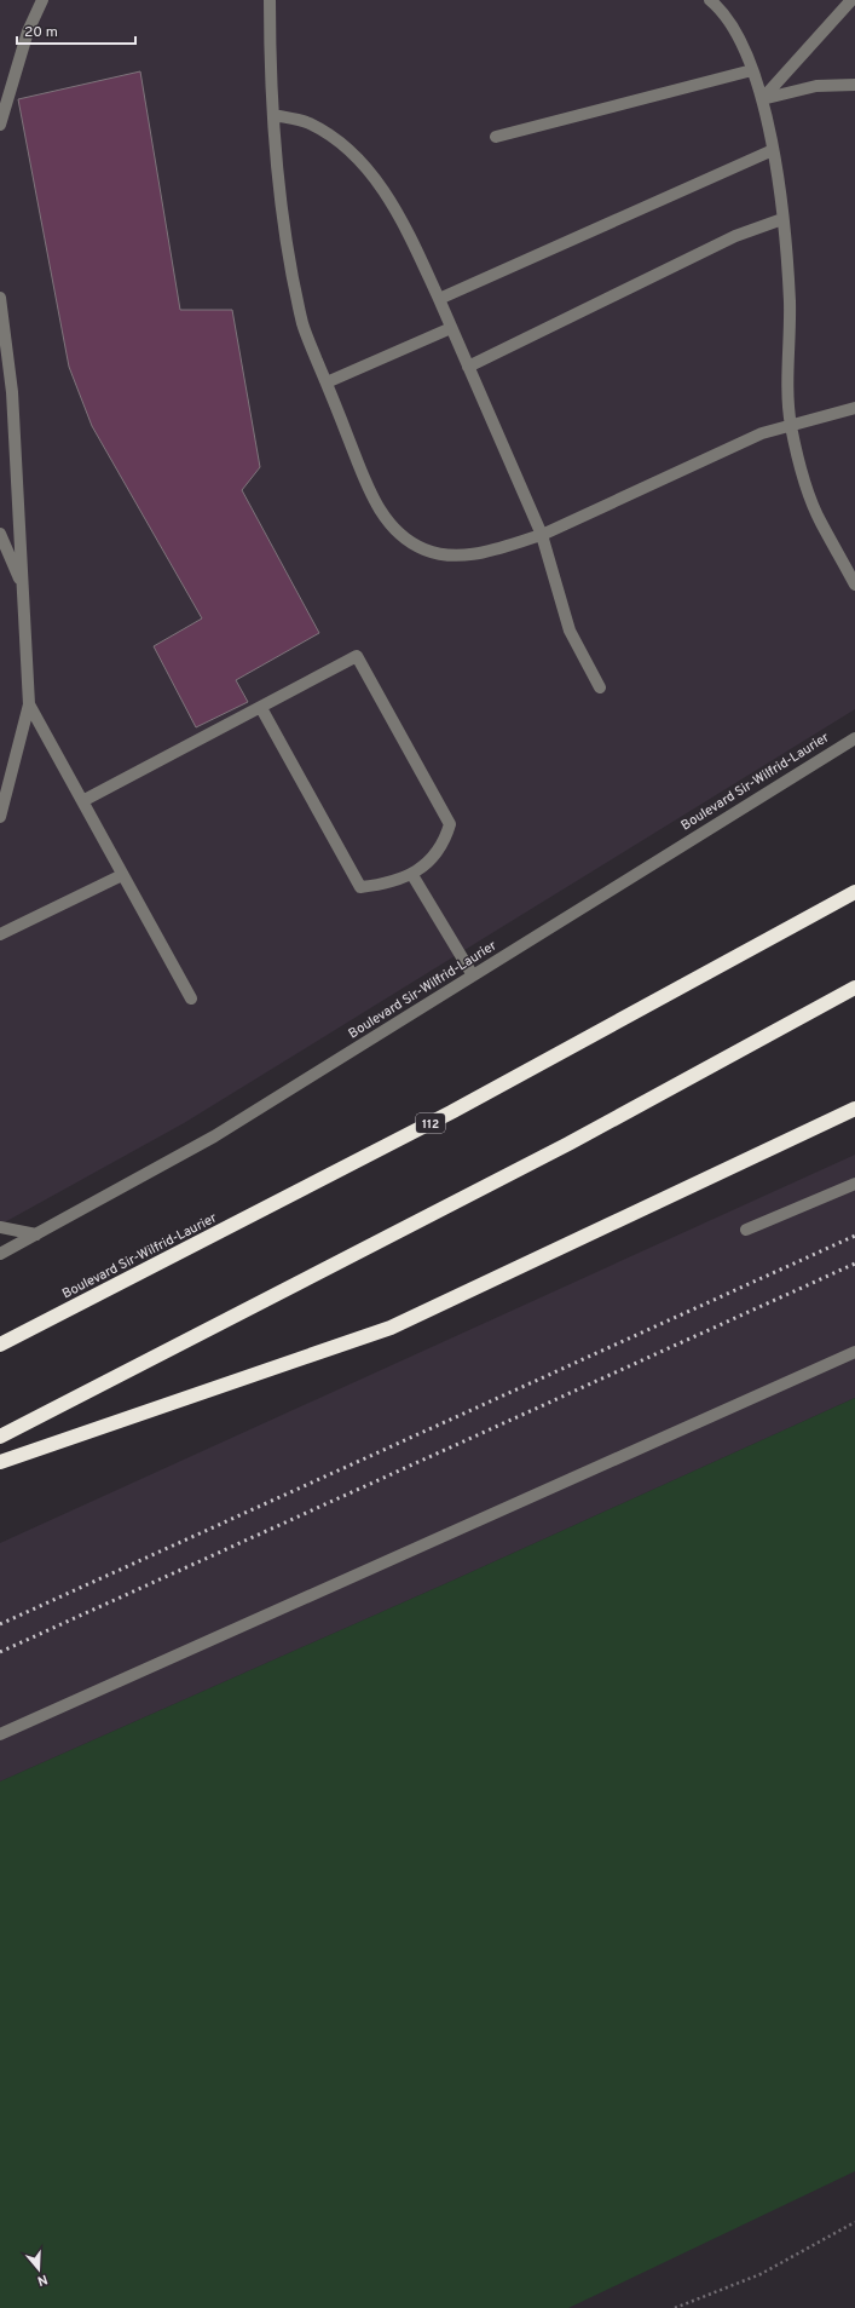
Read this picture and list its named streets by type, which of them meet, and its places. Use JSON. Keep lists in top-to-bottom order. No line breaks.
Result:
{"streets":{"highway":["Boulevard Sir-Wilfrid-Laurier","112"]},"scale_bar":"20 m","north":"bottom"}
